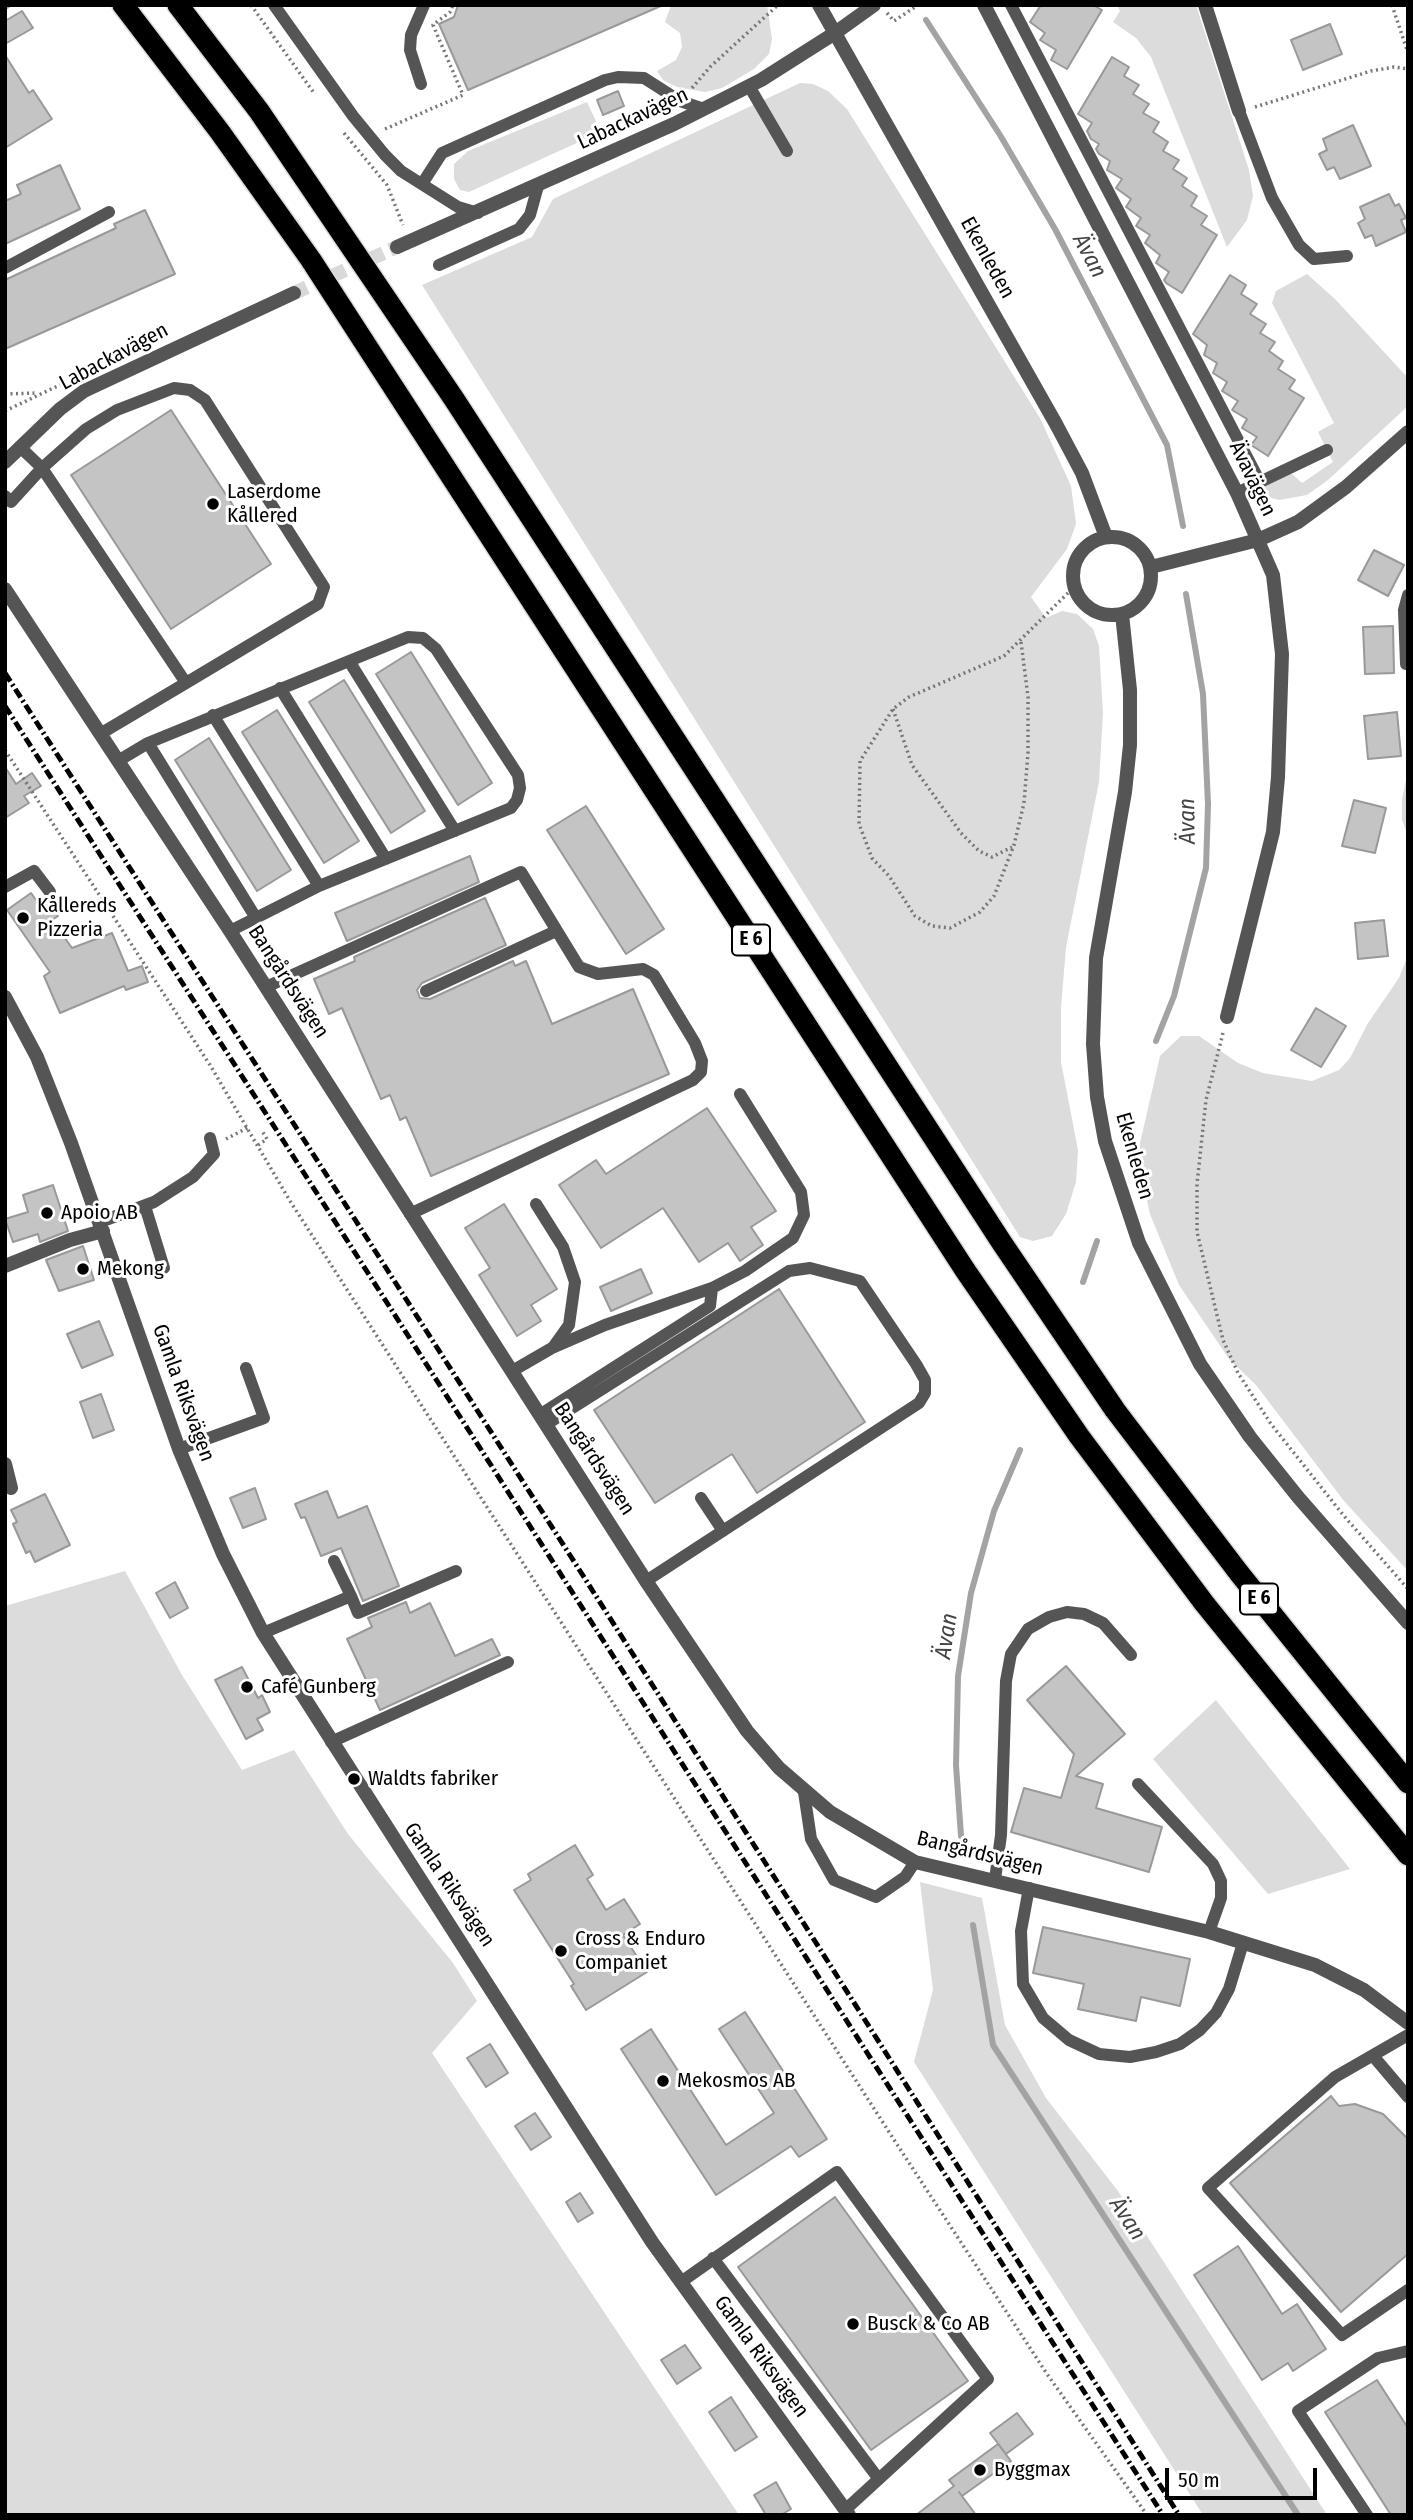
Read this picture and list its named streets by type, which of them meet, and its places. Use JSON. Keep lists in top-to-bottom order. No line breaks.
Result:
{"streets":{"highway":["E 6"],"street":["Labackavägen","Ekenleden","Ävavägen","Bangårdsvägen","Gamla Riksvägen"]},"crossings":[["Labackavägen","Ekenleden"]],"water":["Ävan"],"places":["Laserdome Kållered","Kållereds Pizzeria","Apoio AB","Mekong","Café Gunberg","Waldts fabriker","Cross & Enduro Companiet","Mekosmos AB","Busck & Co AB","Byggmax"],"scale_bar":"50 m"}
